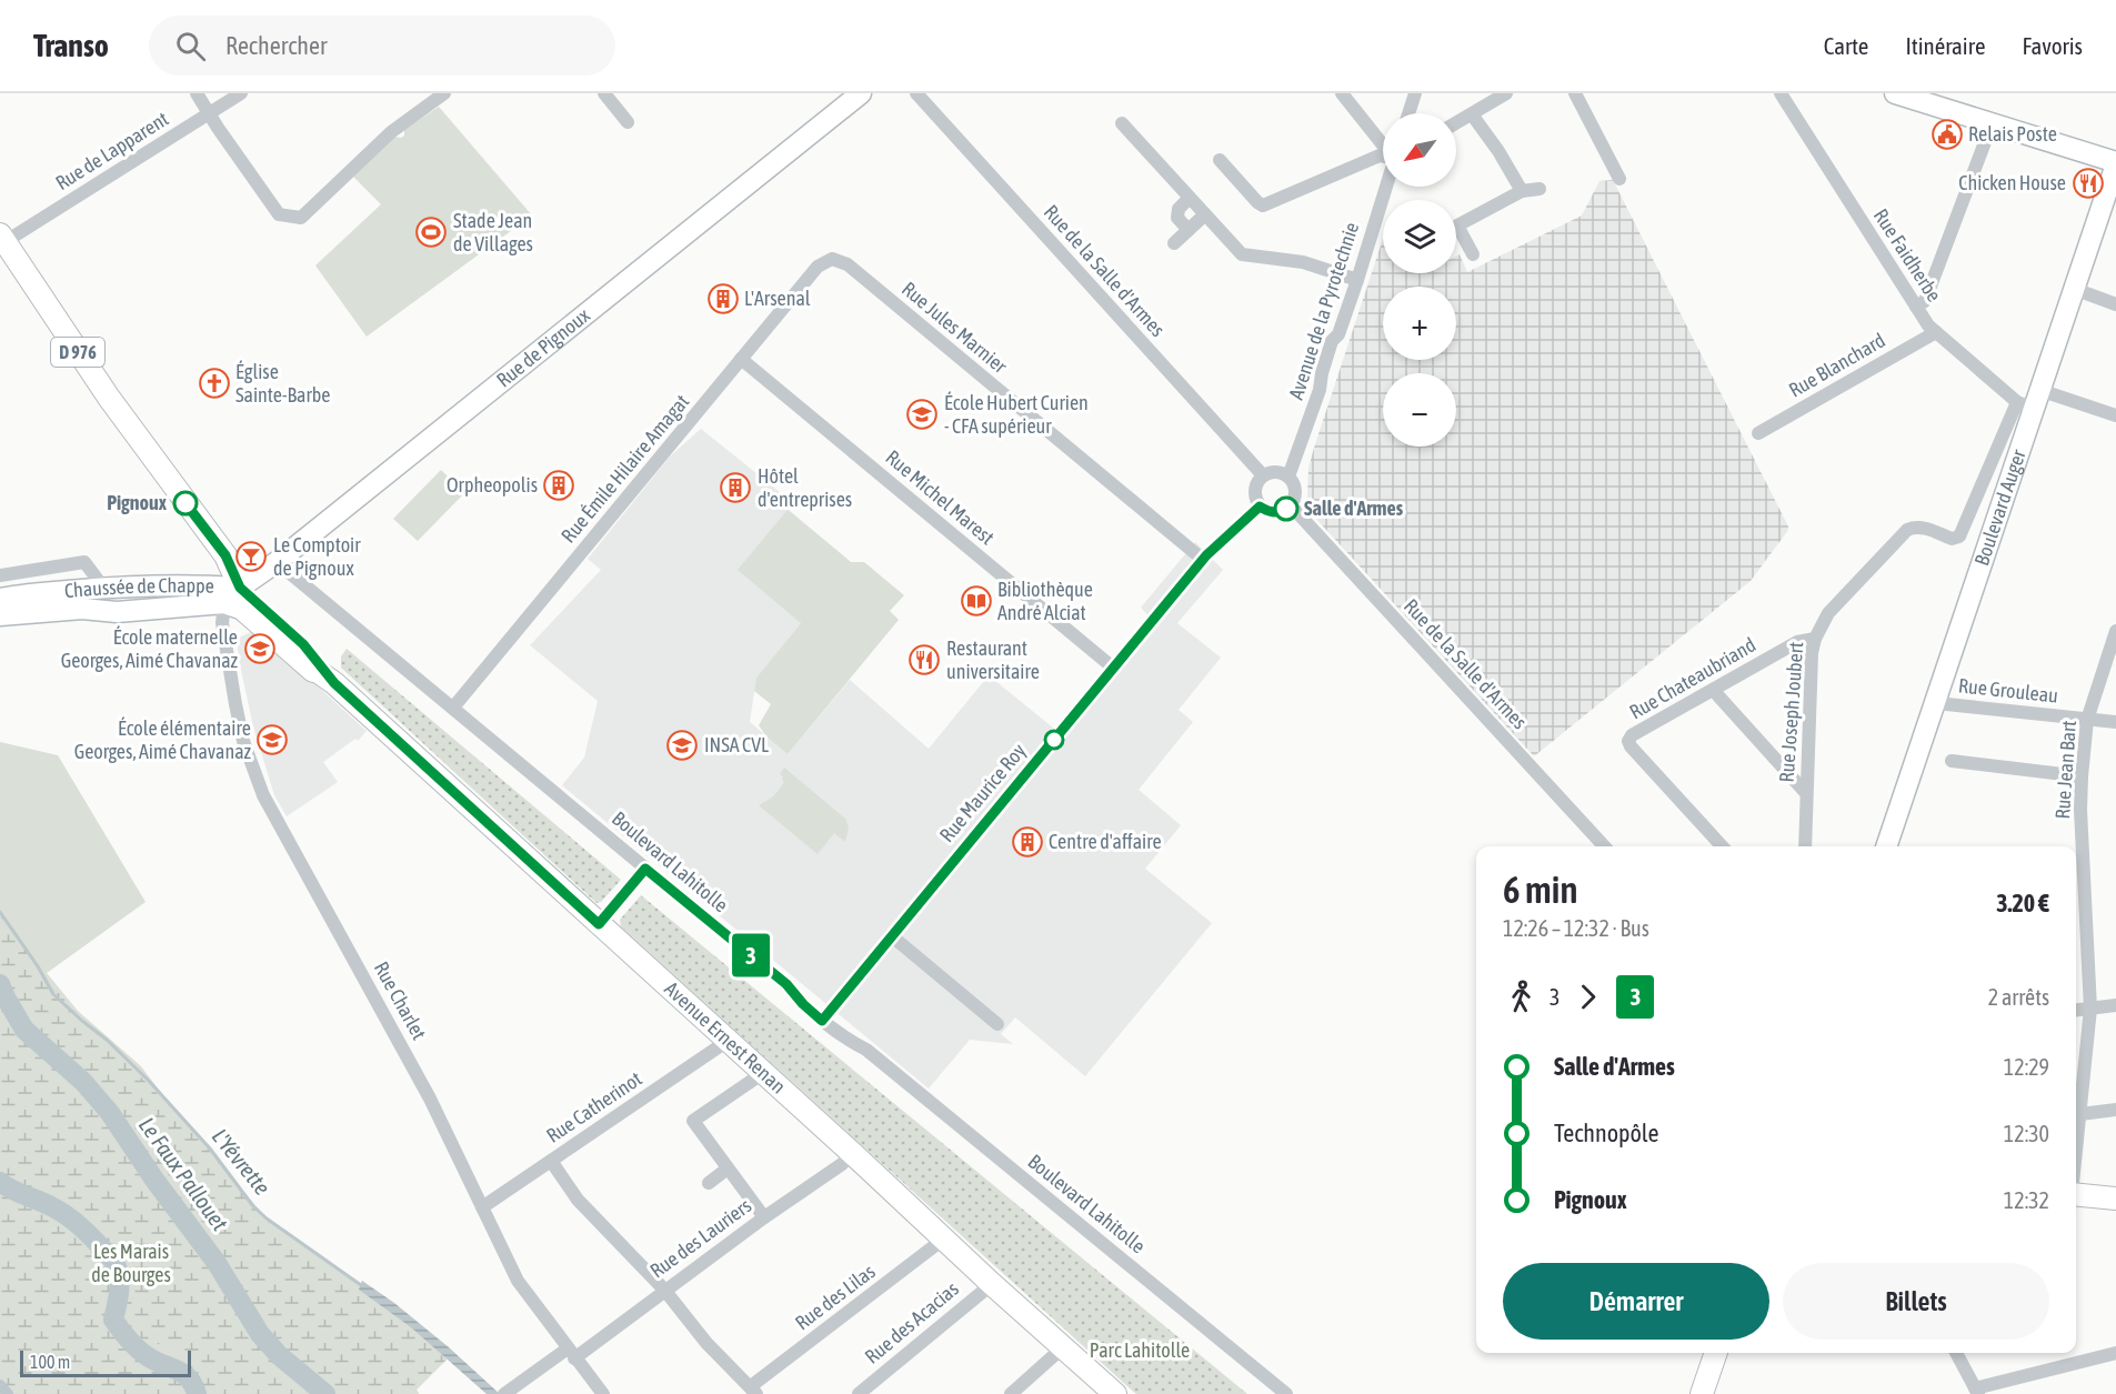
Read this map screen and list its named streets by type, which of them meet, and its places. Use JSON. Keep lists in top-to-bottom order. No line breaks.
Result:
{"streets":{"main road":["Rue de Pignoux","D 976","Boulevard Auger","Chaussée de Chappe","Avenue Ernest Renan"],"street":["Rue de Lapparent","Rue Faidherbe","Rue de la Salle d'Armes","Avenue de la Pyrotechnie","Rue Jules Marnier","Rue Blanchard","Rue Émile Hilaire Amagat","Rue Michel Marest","Rue Chateaubriand","Rue Grouleau","Rue Joseph Joubert","Rue Jean Bart","Rue Maurice Roy","Boulevard Lahitolle","Rue Charlet","Rue Catherinot","Rue des Lauriers","Rue des Lilas","Rue des Acacias"]},"crossings":[["Rue de Lapparent","D 976"],["Rue Faidherbe","Rue Blanchard"],["Rue Faidherbe","Boulevard Auger"],["Rue Faidherbe","Rue Joseph Joubert"],["Rue de la Salle d'Armes","Avenue de la Pyrotechnie"],["Rue de la Salle d'Armes","Rue Maurice Roy"],["Avenue de la Pyrotechnie","Rue Maurice Roy"],["Rue Jules Marnier","Rue Émile Hilaire Amagat"],["Rue Jules Marnier","Rue Maurice Roy"],["Rue de Pignoux","D 976"],["Rue de Pignoux","Chaussée de Chappe"],["Rue de Pignoux","Boulevard Lahitolle"],["Rue de Pignoux","Rue Charlet"],["Rue de Pignoux","Avenue Ernest Renan"],["D 976","Chaussée de Chappe"],["D 976","Rue Charlet"],["D 976","Avenue Ernest Renan"],["Rue Émile Hilaire Amagat","Rue Michel Marest"],["Rue Émile Hilaire Amagat","Boulevard Lahitolle"],["Rue Michel Marest","Rue Maurice Roy"],["Boulevard Auger","Rue Grouleau"],["Boulevard Auger","Rue Joseph Joubert"],["Chaussée de Chappe","Rue Charlet"],["Chaussée de Chappe","Avenue Ernest Renan"],["Rue Chateaubriand","Rue Joseph Joubert"],["Rue Grouleau","Rue Jean Bart"],["Rue Maurice Roy","Boulevard Lahitolle"],["Rue Charlet","Avenue Ernest Renan"],["Rue Charlet","Rue Catherinot"],["Rue Charlet","Rue des Lauriers"],["Avenue Ernest Renan","Rue Catherinot"],["Avenue Ernest Renan","Rue des Lauriers"],["Avenue Ernest Renan","Rue des Lilas"],["Avenue Ernest Renan","Rue des Acacias"]],"water":["L'Yévrette","Le Faux Pallouet"],"parks":["Les Marais de Bourges","Parc Lahitolle"],"places":{"public building":["Relais Poste"],"restaurant":["Chicken House","Restaurant universitaire"],"sports":["Stade Jean de Villages"],"building":["L'Arsenal","Orpheopolis","Hôtel d'entreprises","Centre d'affaire"],"church":["Église Sainte-Barbe"],"school or university":["École Hubert Curien - CFA supérieur","École maternelle Georges, Aimé Chavanaz","École élémentaire Georges, Aimé Chavanaz","INSA CVL"],"other":["Pignoux","Salle d'Armes"],"bar":["Le Comptoir de Pignoux"],"library":["Bibliothèque André Alciat"]},"lines":["bus line 3"],"scale_bar":"100 m","north":"bottom left","page":{"header":"Transo","search":"Rechercher","nav":["Carte","Itinéraire","Favoris"],"on_map":"3","map_buttons":["+","−"],"heading":["6 min","12:26 – 12:32 · Bus","3.20 €"],"legs":["3","3","2 arrêts"],"list":[{"name":"Salle d'Armes","value":"12:29"},{"name":"Technopôle","value":"12:30"},{"name":"Pignoux","value":"12:32"}],"buttons":["Démarrer","Billets"],"scale":"100 m"}}
